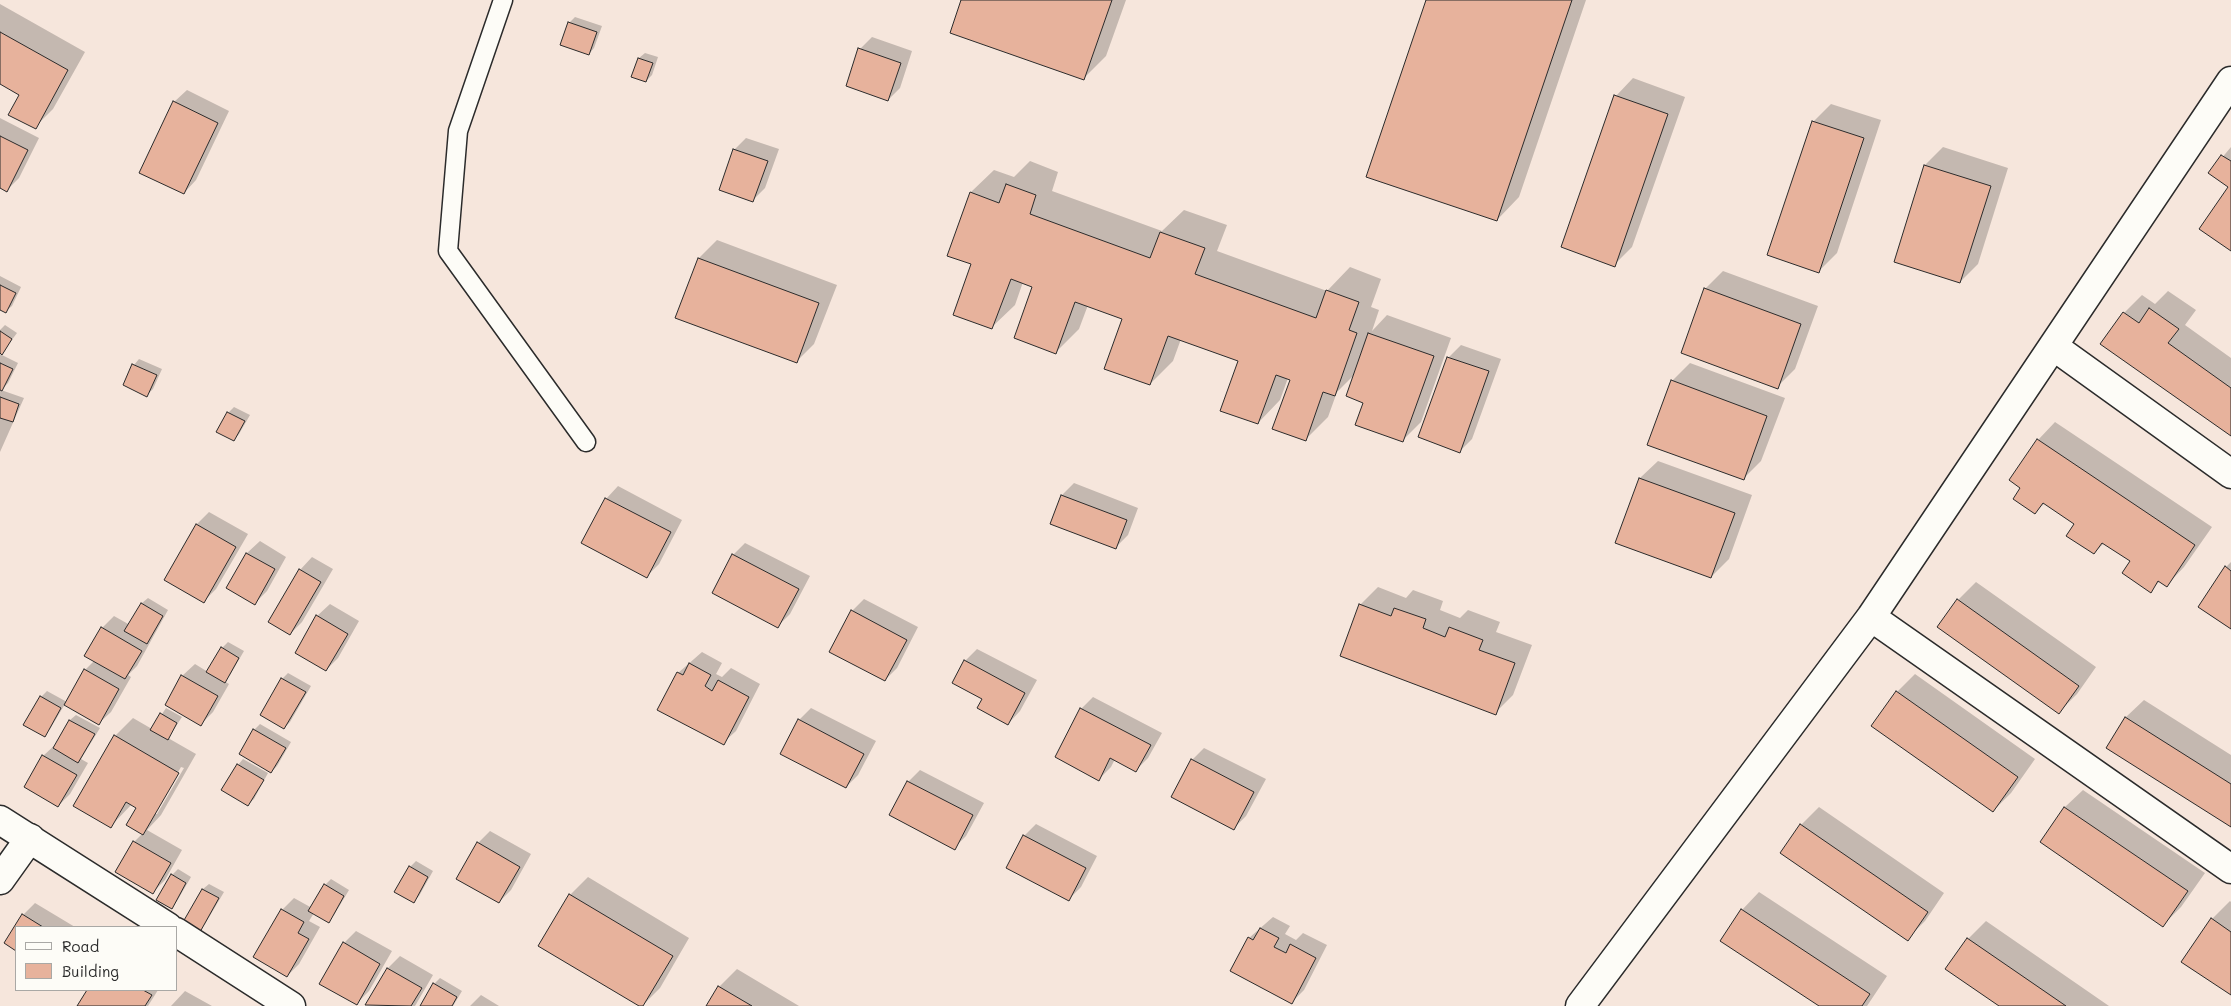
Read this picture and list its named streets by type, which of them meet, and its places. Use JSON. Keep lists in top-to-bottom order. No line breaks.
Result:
{"legend":["Road","Building"]}
